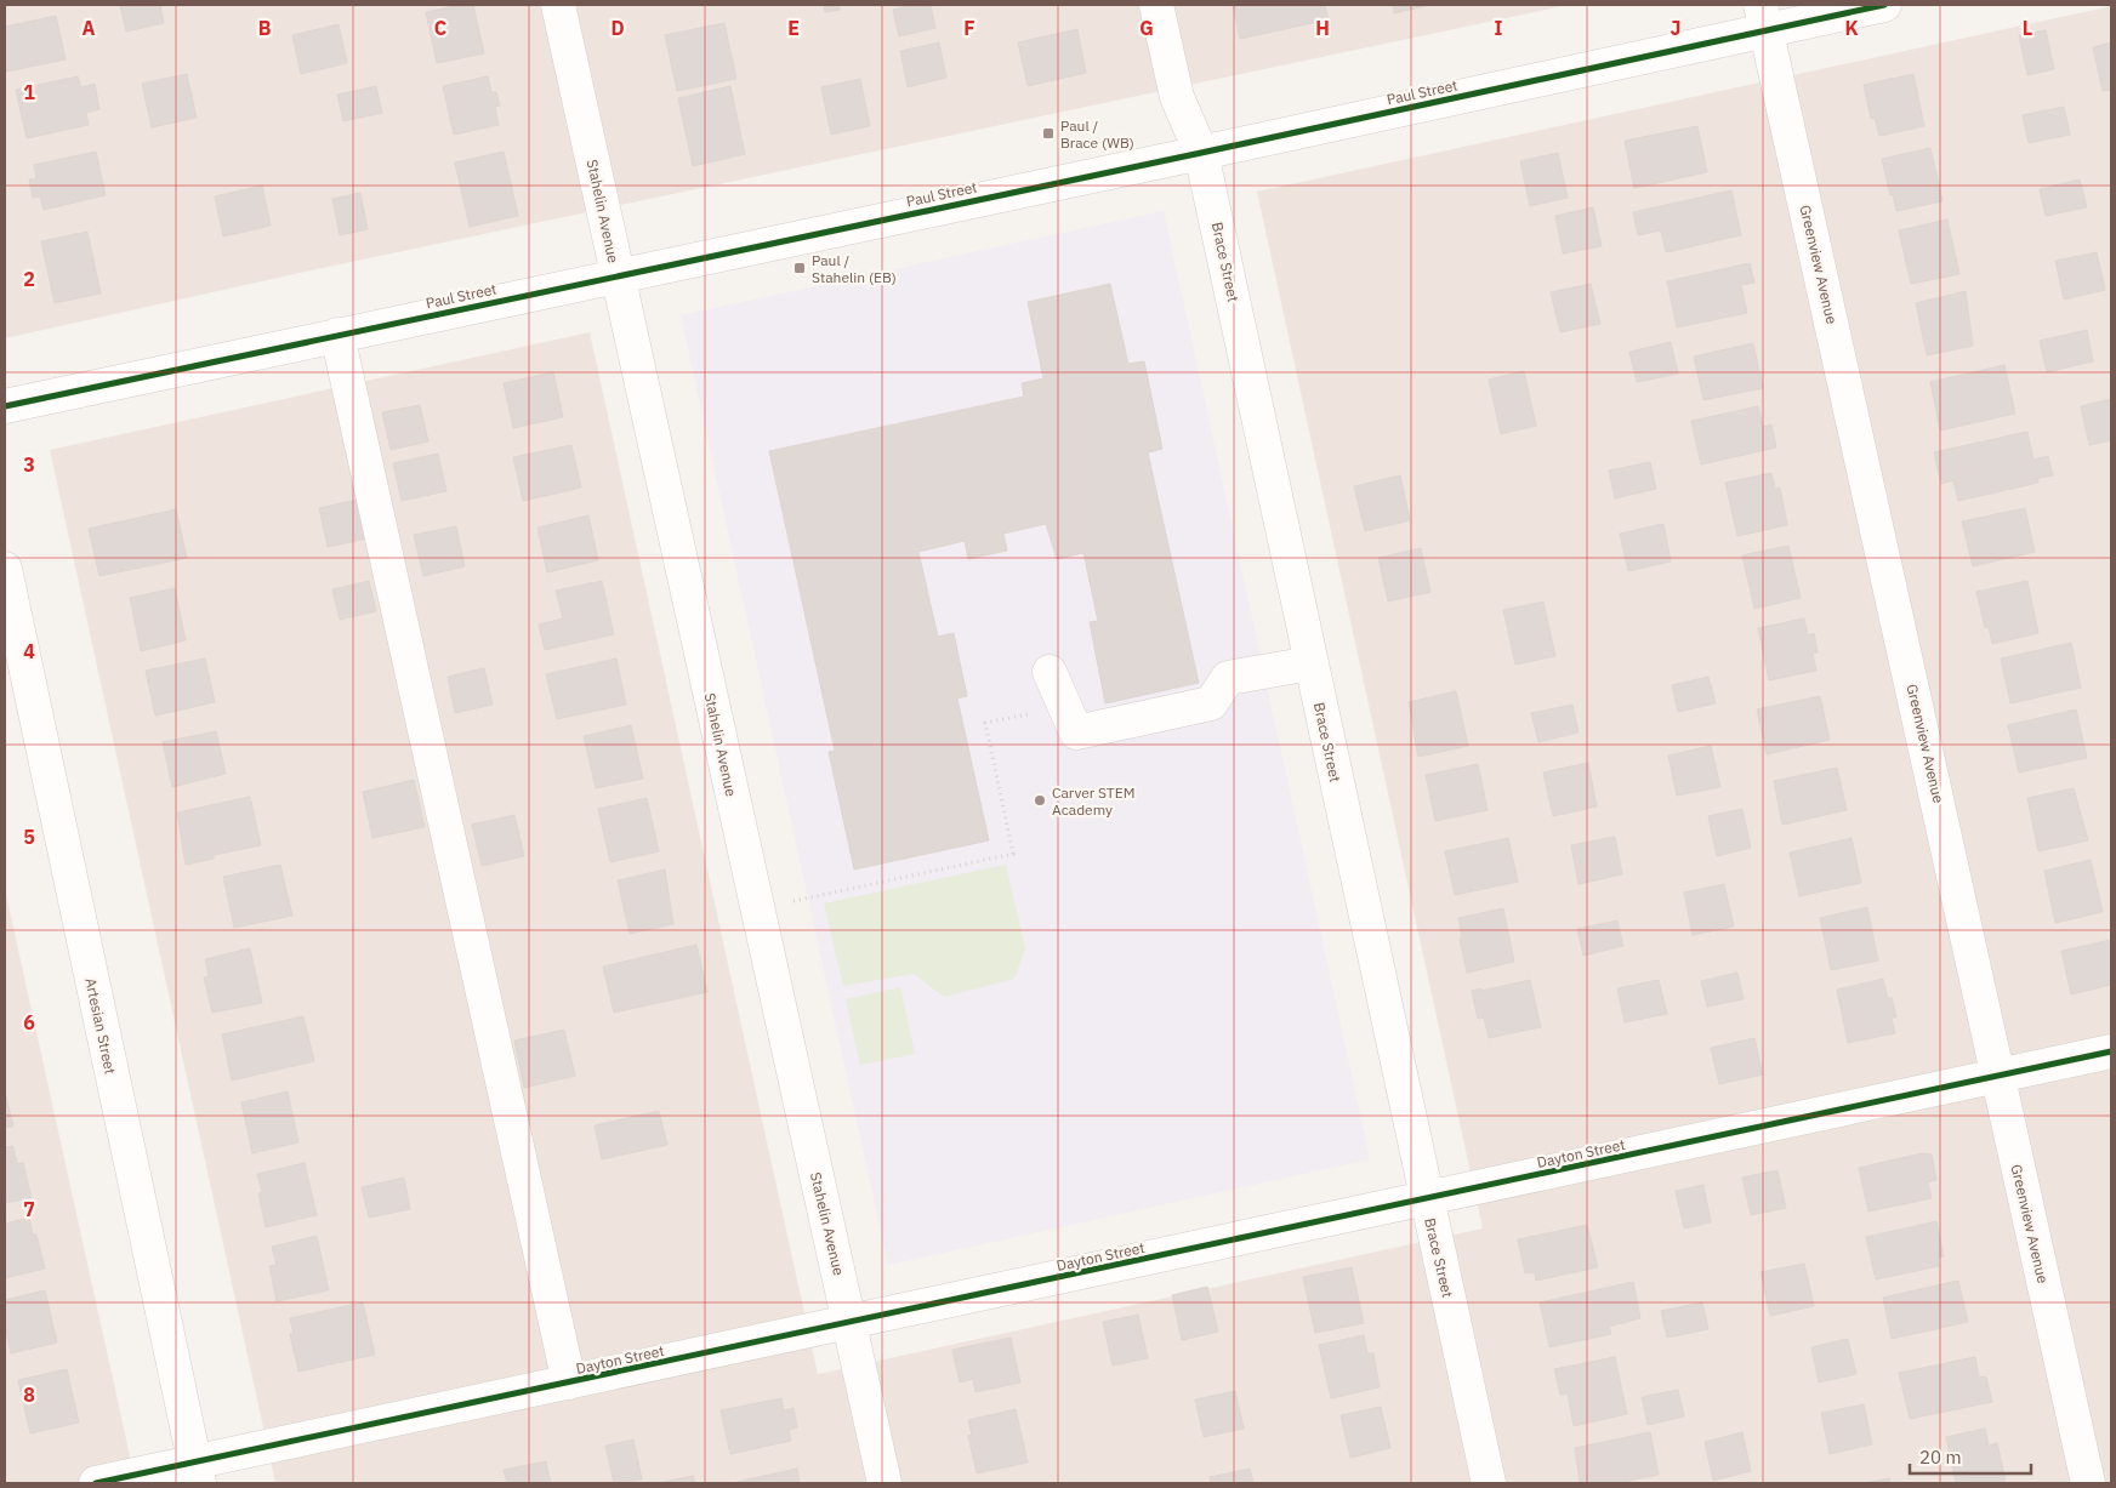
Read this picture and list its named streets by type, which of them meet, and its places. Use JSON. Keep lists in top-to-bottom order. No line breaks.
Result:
{"streets":{"street":["Paul Street","Stahelin Avenue","Brace Street","Greenview Avenue","Artesian Street","Dayton Street"]},"crossings":[["Paul Street","Stahelin Avenue"],["Paul Street","Brace Street"],["Paul Street","Greenview Avenue"],["Stahelin Avenue","Dayton Street"],["Brace Street","Dayton Street"],["Greenview Avenue","Dayton Street"],["Artesian Street","Dayton Street"]],"places":{"transit":["Paul / Brace (WB)","Paul / Stahelin (EB)"],"other":["Carver STEM Academy"]},"scale_bar":"20 m","grid":{"columns":["A","B","C","D","E","F","G","H","I","J","K","L"],"rows":["1","2","3","4","5","6","7","8"]}}
